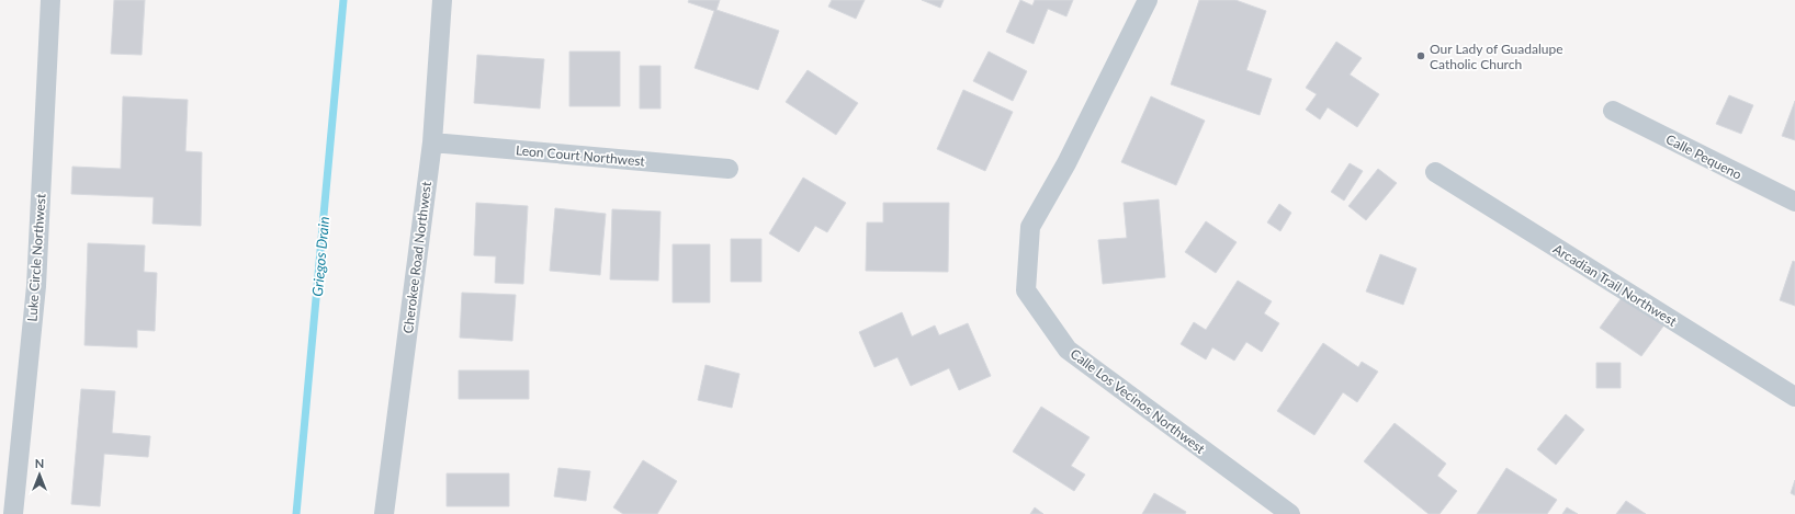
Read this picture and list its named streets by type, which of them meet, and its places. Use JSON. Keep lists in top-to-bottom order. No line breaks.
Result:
{"streets":{"street":["Leon Court Northwest","Calle Pequeno","Luke Circle Northwest","Cherokee Road Northwest","Arcadian Trail Northwest","Calle Los Vecinos Northwest"]},"crossings":[["Leon Court Northwest","Cherokee Road Northwest"]],"water":["Griegos Drain"],"places":["Our Lady of Guadalupe Catholic Church"],"north":"top"}
